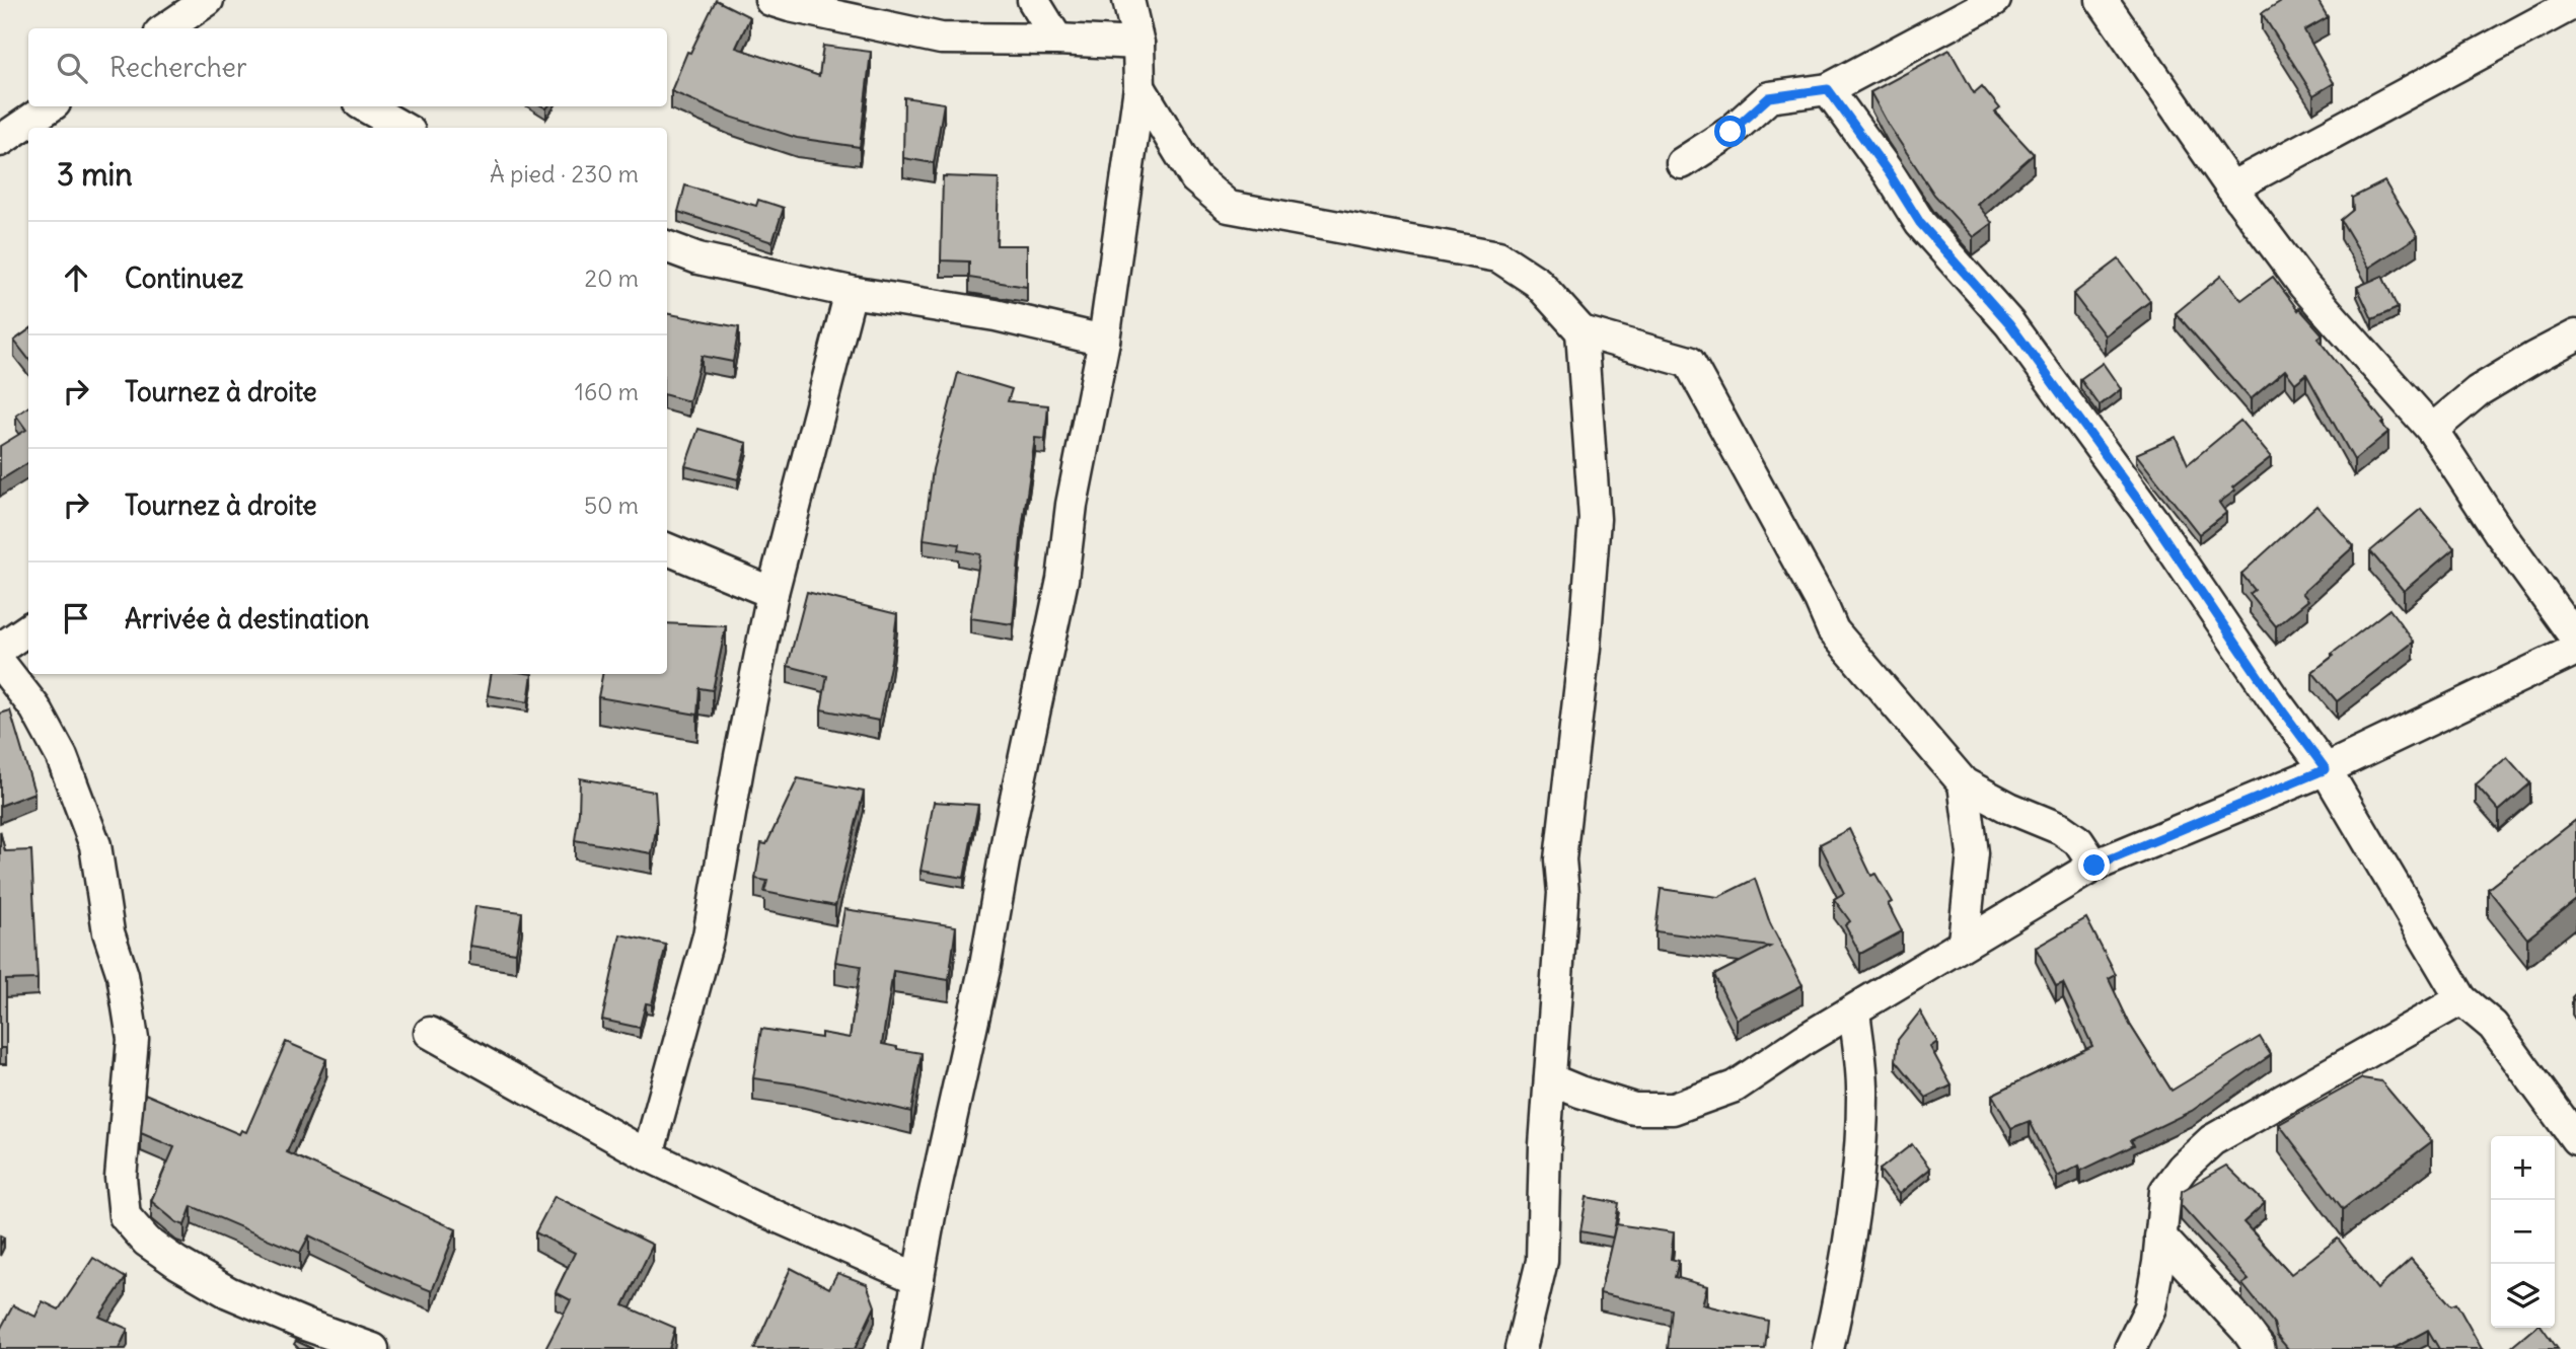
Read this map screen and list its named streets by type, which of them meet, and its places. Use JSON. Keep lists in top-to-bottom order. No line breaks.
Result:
{"page":{"search":"Rechercher","heading":["3 min","À pied · 230 m"],"list":[["Continuez","20 m"],["Tournez à droite","160 m"],["Tournez à droite","50 m"],"Arrivée à destination"],"map_buttons":["+","−"]}}
